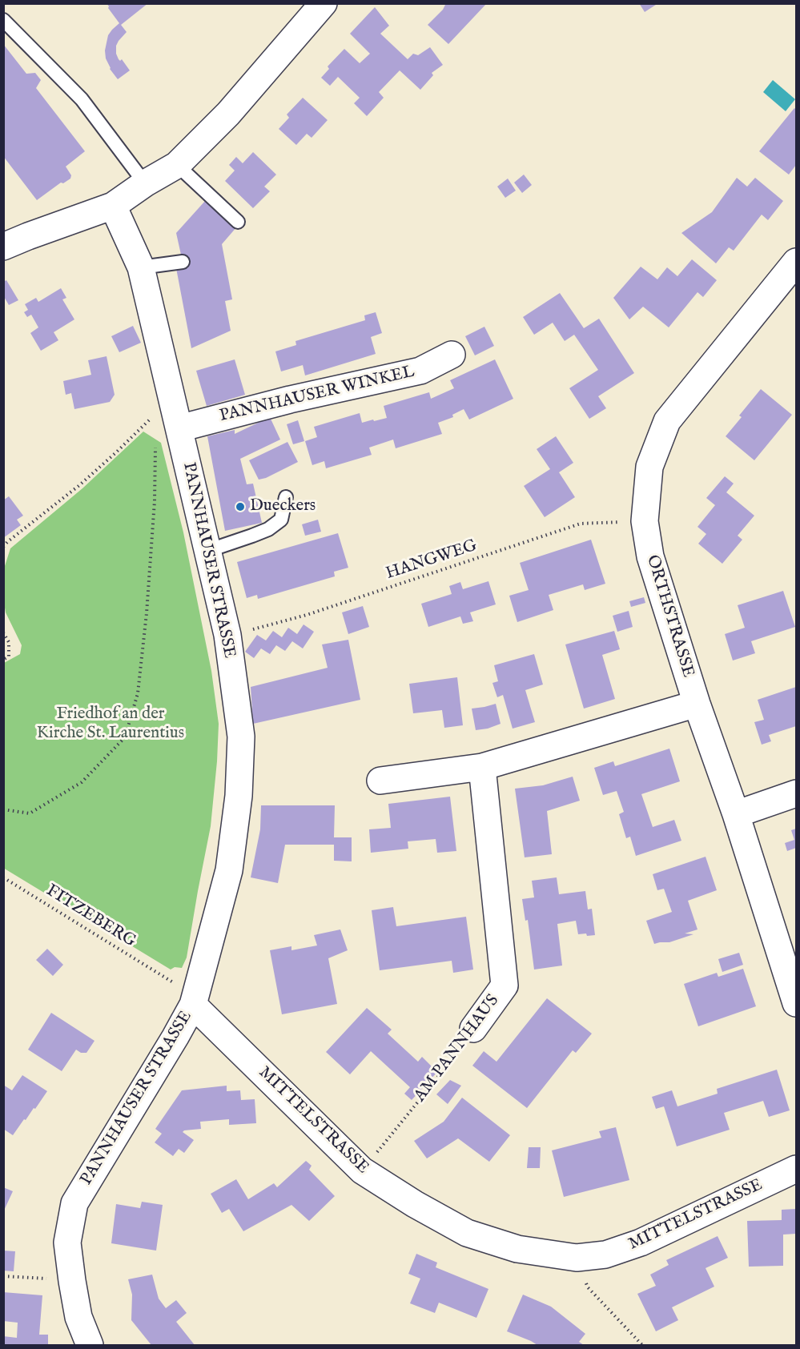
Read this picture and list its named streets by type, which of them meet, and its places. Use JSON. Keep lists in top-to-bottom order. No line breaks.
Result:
{"streets":{"street":["PANNHAUSER WINKEL","PANNHAUSER STRASSE","ORTHSTRASSE","AM PANNHAUS","MITTELSTRASSE"],"path":["HANGWEG","FITZEBERG"]},"crossings":[["PANNHAUSER WINKEL","PANNHAUSER STRASSE"],["PANNHAUSER STRASSE","HANGWEG"],["PANNHAUSER STRASSE","MITTELSTRASSE"],["HANGWEG","ORTHSTRASSE"],["AM PANNHAUS","MITTELSTRASSE"]],"parks":["Friedhof an der Kirche St. Laurentius"],"places":["Dueckers"]}
